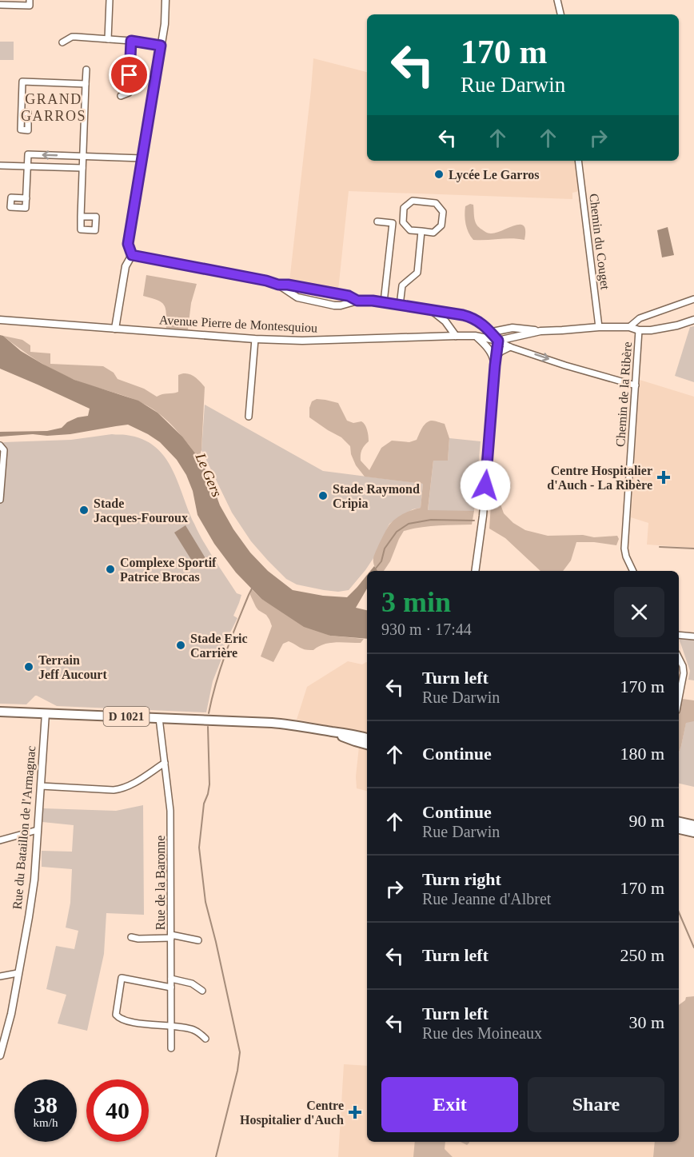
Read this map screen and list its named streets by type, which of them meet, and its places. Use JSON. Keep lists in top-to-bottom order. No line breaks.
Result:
{"streets":{"main road":["D 1021"],"street":["Chemin du Couget","Avenue Pierre de Montesquiou","Chemin de la Ribère","Rue du Bataillon de l'Armagnac","Rue de la Baronne"]},"crossings":[["Avenue Pierre de Montesquiou","Chemin de la Ribère"],["D 1021","Rue du Bataillon de l'Armagnac"],["D 1021","Rue de la Baronne"]],"districts":["GRAND GARROS"],"water":["Le Gers"],"places":{"other":["Lycée Le Garros","Stade Raymond Cripia","Stade Jacques-Fouroux","Complexe Sportif Patrice Brocas","Stade Eric Carrière","Terrain Jeff Aucourt"],"health":["Centre Hospitalier d'Auch - La Ribère","Centre Hospitalier d'Auch"]},"page":{"turn":["170 m","Rue Darwin"],"heading":["3 min","930 m · 17:44"],"list":[{"name":"Turn left","note":"Rue Darwin","value":"170 m"},{"name":"Continue","value":"180 m"},{"name":"Continue","note":"Rue Darwin","value":"90 m"},{"name":"Turn right","note":"Rue Jeanne d'Albret","value":"170 m"},{"name":"Turn left","value":"250 m"},{"name":"Turn left","note":"Rue des Moineaux","value":"30 m"}],"buttons":["Exit","Share"],"speed":"38 km/h","limit":"40"}}
